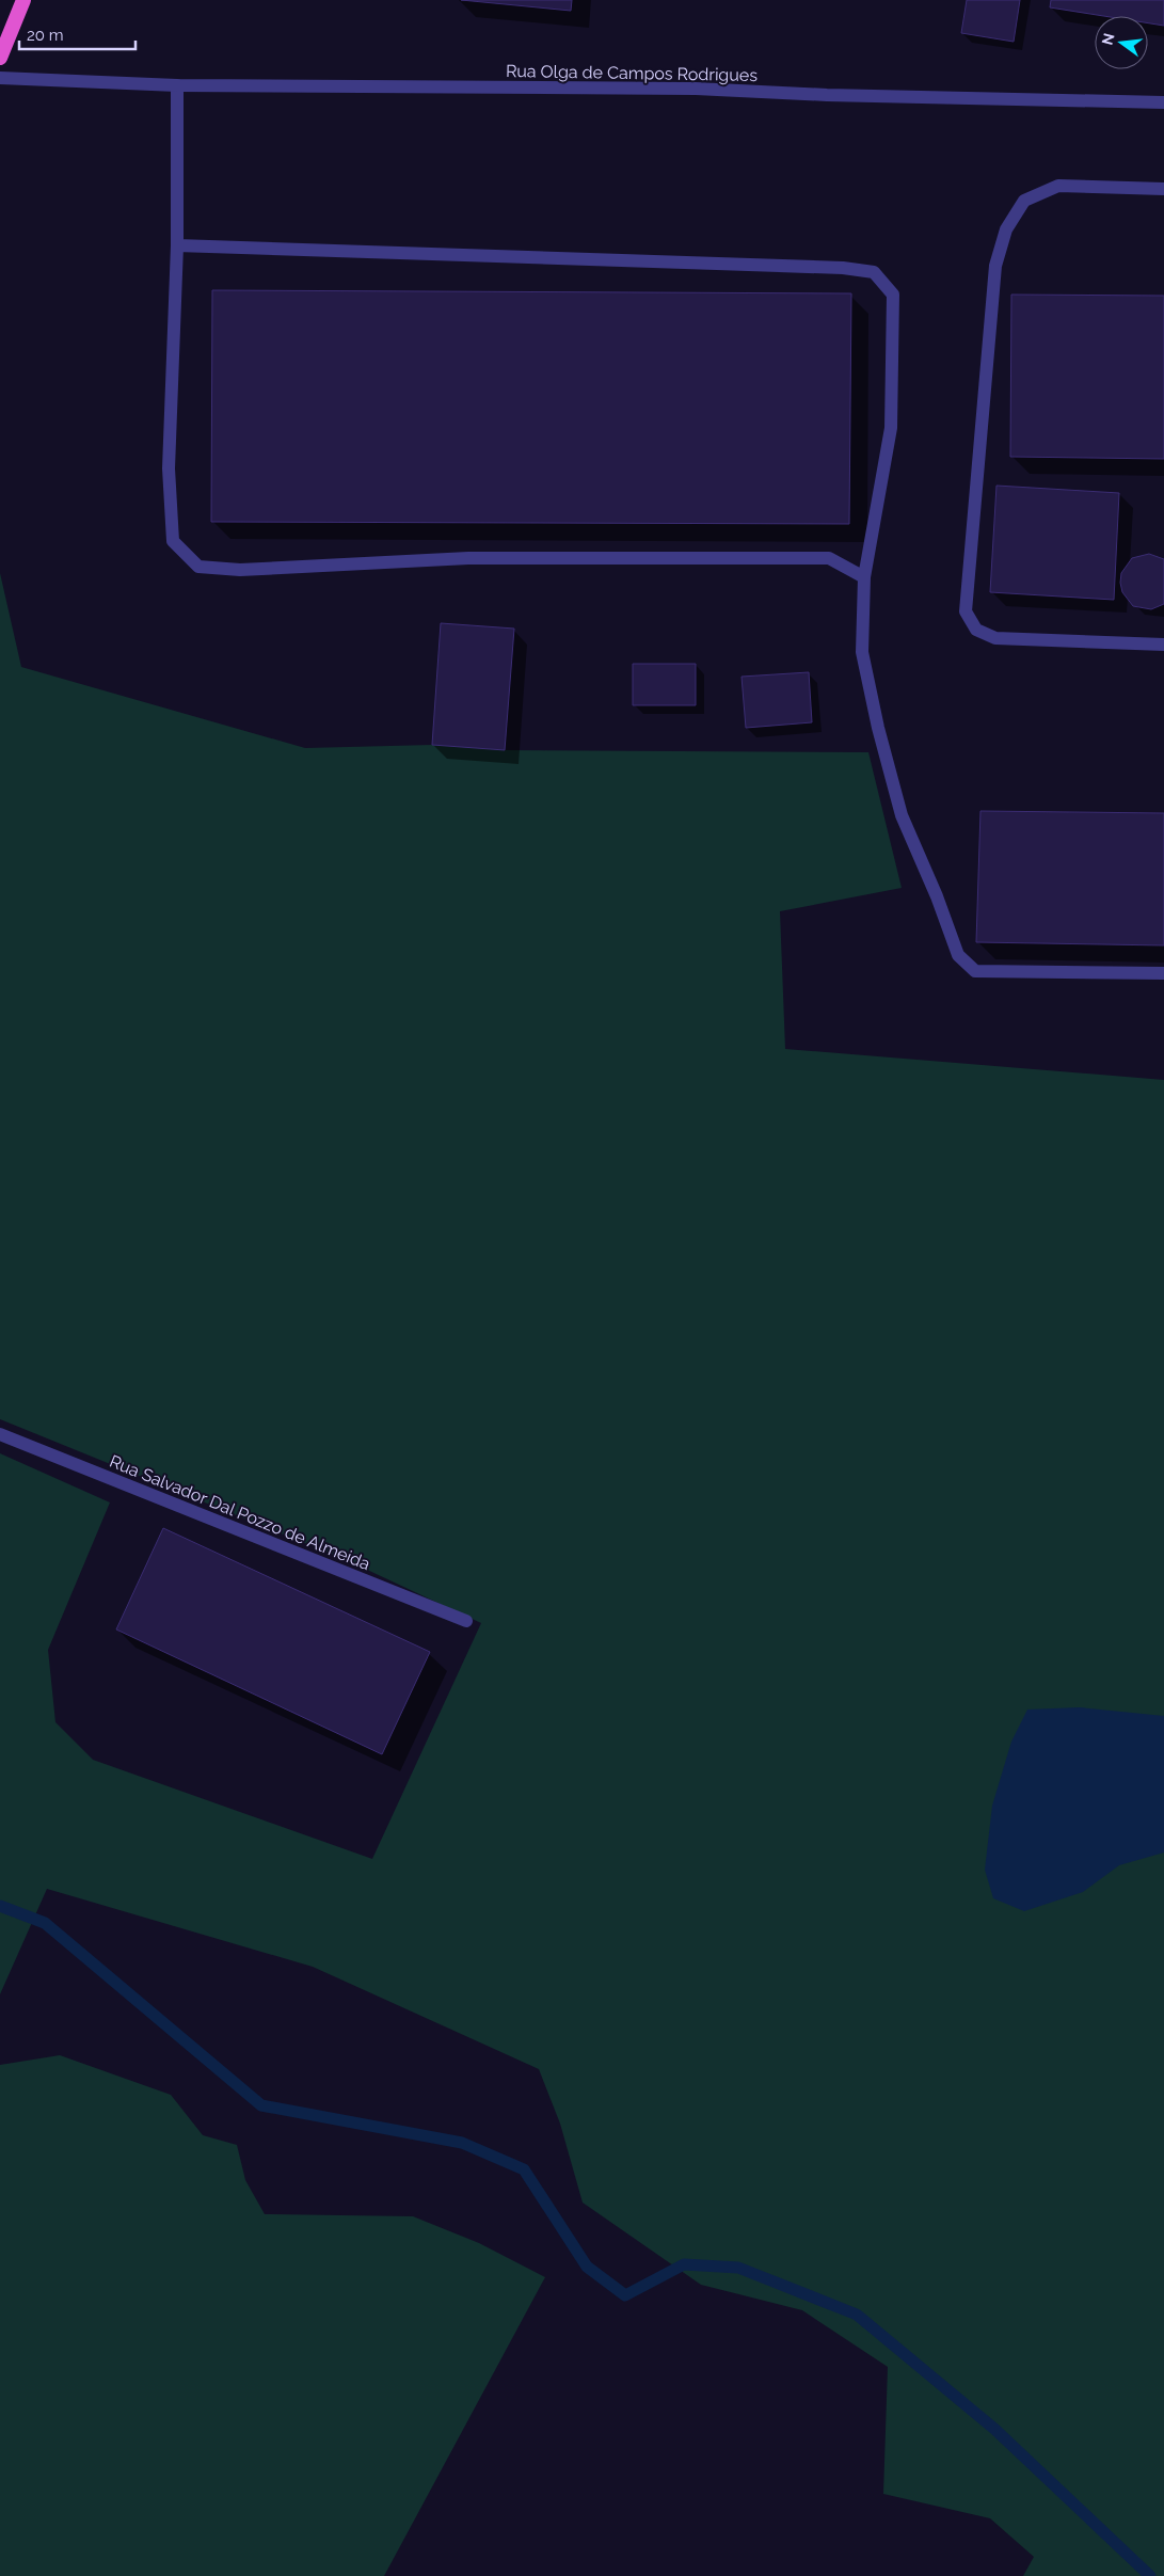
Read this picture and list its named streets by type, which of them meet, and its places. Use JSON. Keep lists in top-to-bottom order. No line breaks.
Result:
{"streets":{"street":["Rua Olga de Campos Rodrigues","Rua Salvador Dal Pozzo de Almeida"]},"scale_bar":"20 m","north":"left"}
